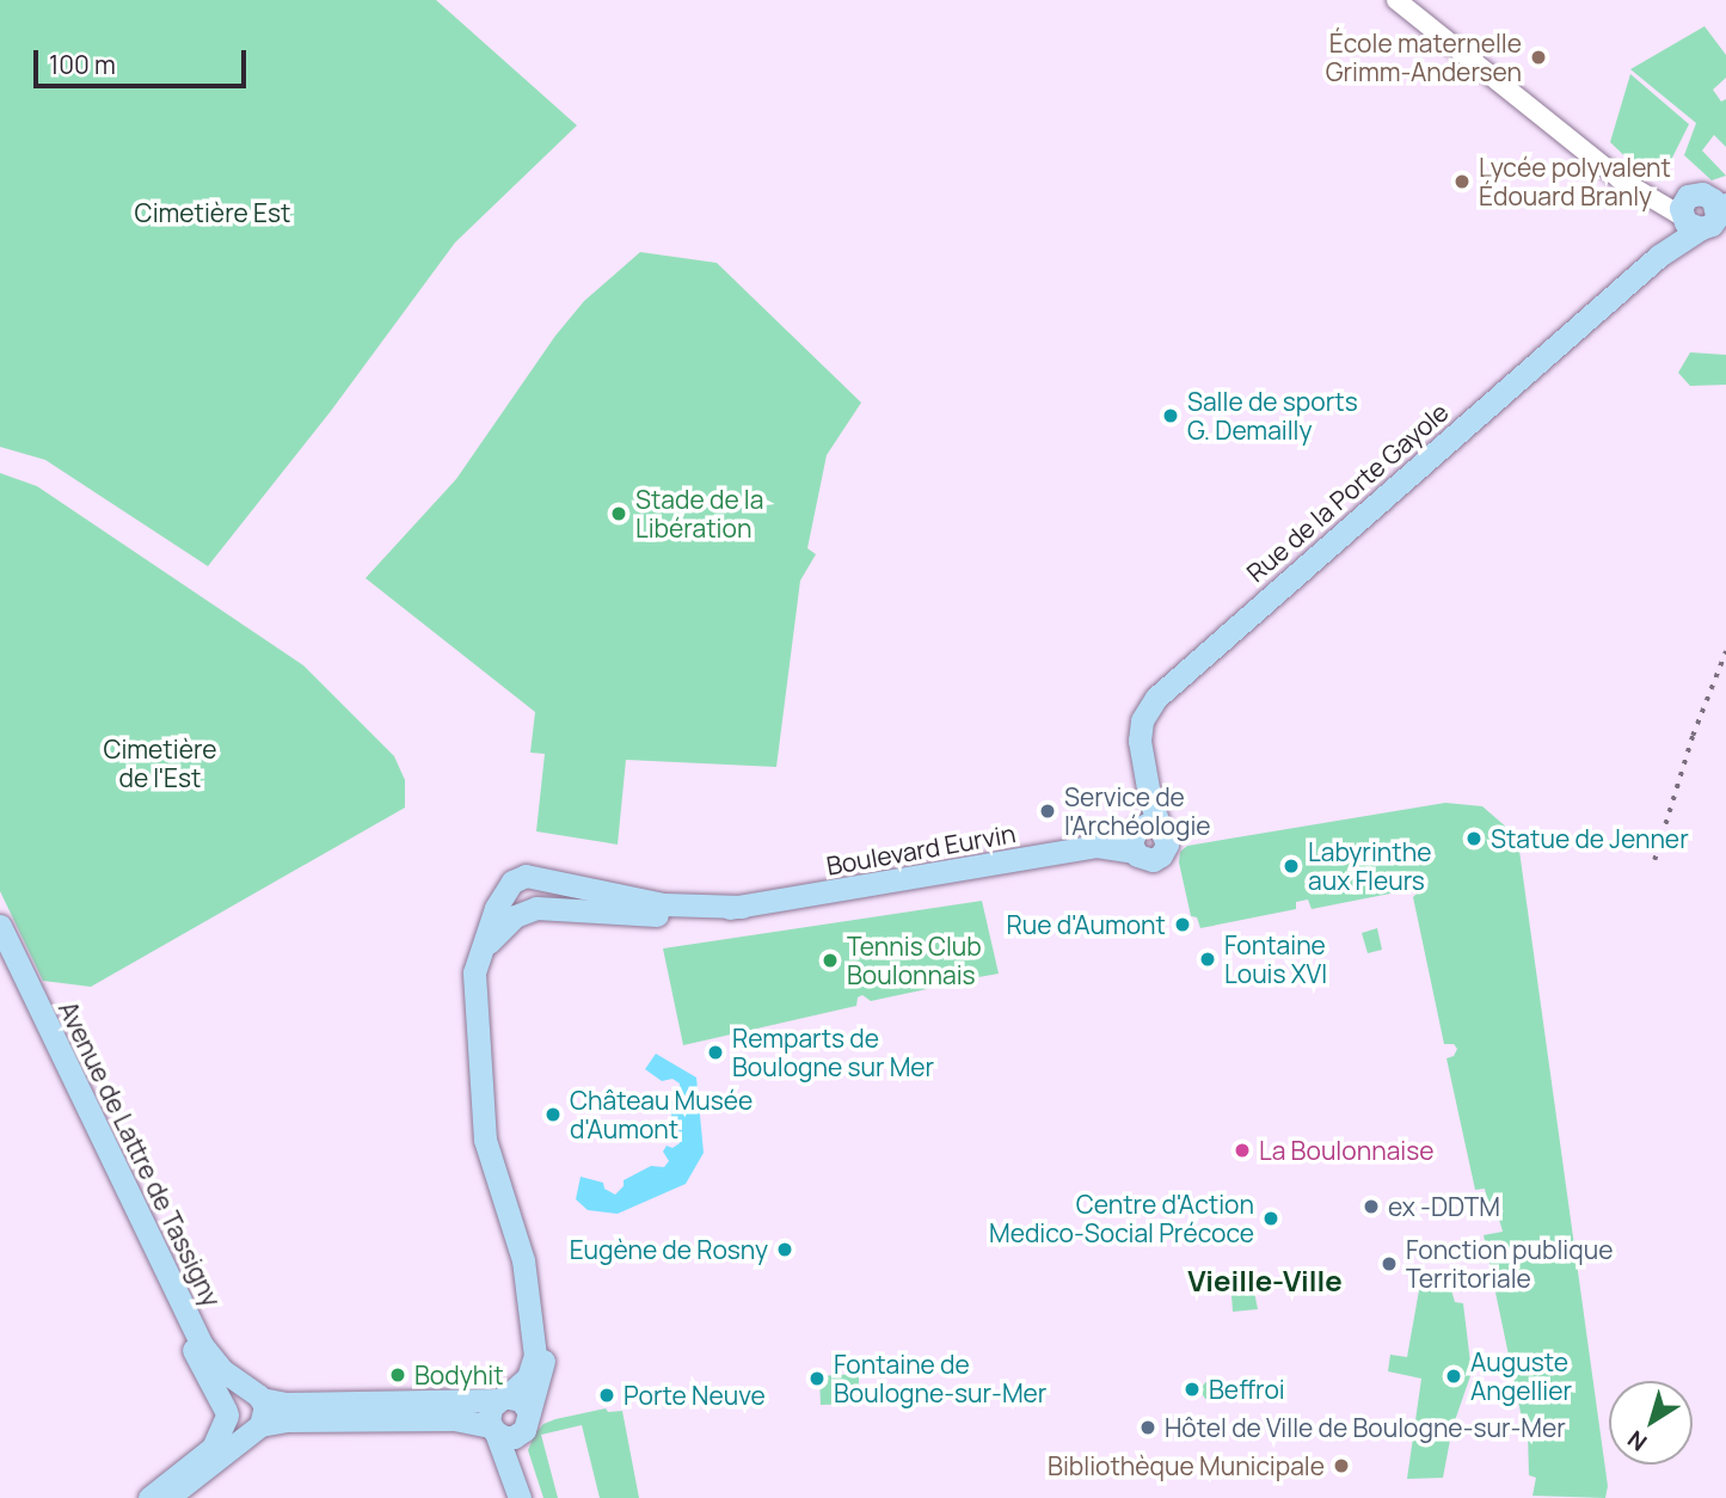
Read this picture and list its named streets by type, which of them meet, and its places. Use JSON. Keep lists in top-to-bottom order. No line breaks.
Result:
{"streets":{"main road":["Rue de la Porte Gayole","Boulevard Eurvin","Avenue de Lattre de Tassigny"]},"crossings":[["Rue de la Porte Gayole","Boulevard Eurvin"]],"districts":["Vieille-Ville"],"parks":["Cimetière Est","Cimetière de l'Est"],"places":["École maternelle Grimm-Andersen","Lycée polyvalent Édouard Branly","Salle de sports G. Demailly","Stade de la Libération","Service de l'Archéologie","Statue de Jenner","Labyrinthe aux Fleurs","Rue d'Aumont","Fontaine Louis XVI","Tennis Club Boulonnais","Remparts de Boulogne sur Mer","Château Musée d'Aumont","La Boulonnaise","ex -DDTM","Centre d'Action Medico-Social Précoce","Eugène de Rosny","Fonction publique Territoriale","Bodyhit","Auguste Angellier","Fontaine de Boulogne-sur-Mer","Beffroi","Porte Neuve","Hôtel de Ville de Boulogne-sur-Mer","Bibliothèque Municipale"],"scale_bar":"100 m","north":"bottom left"}
